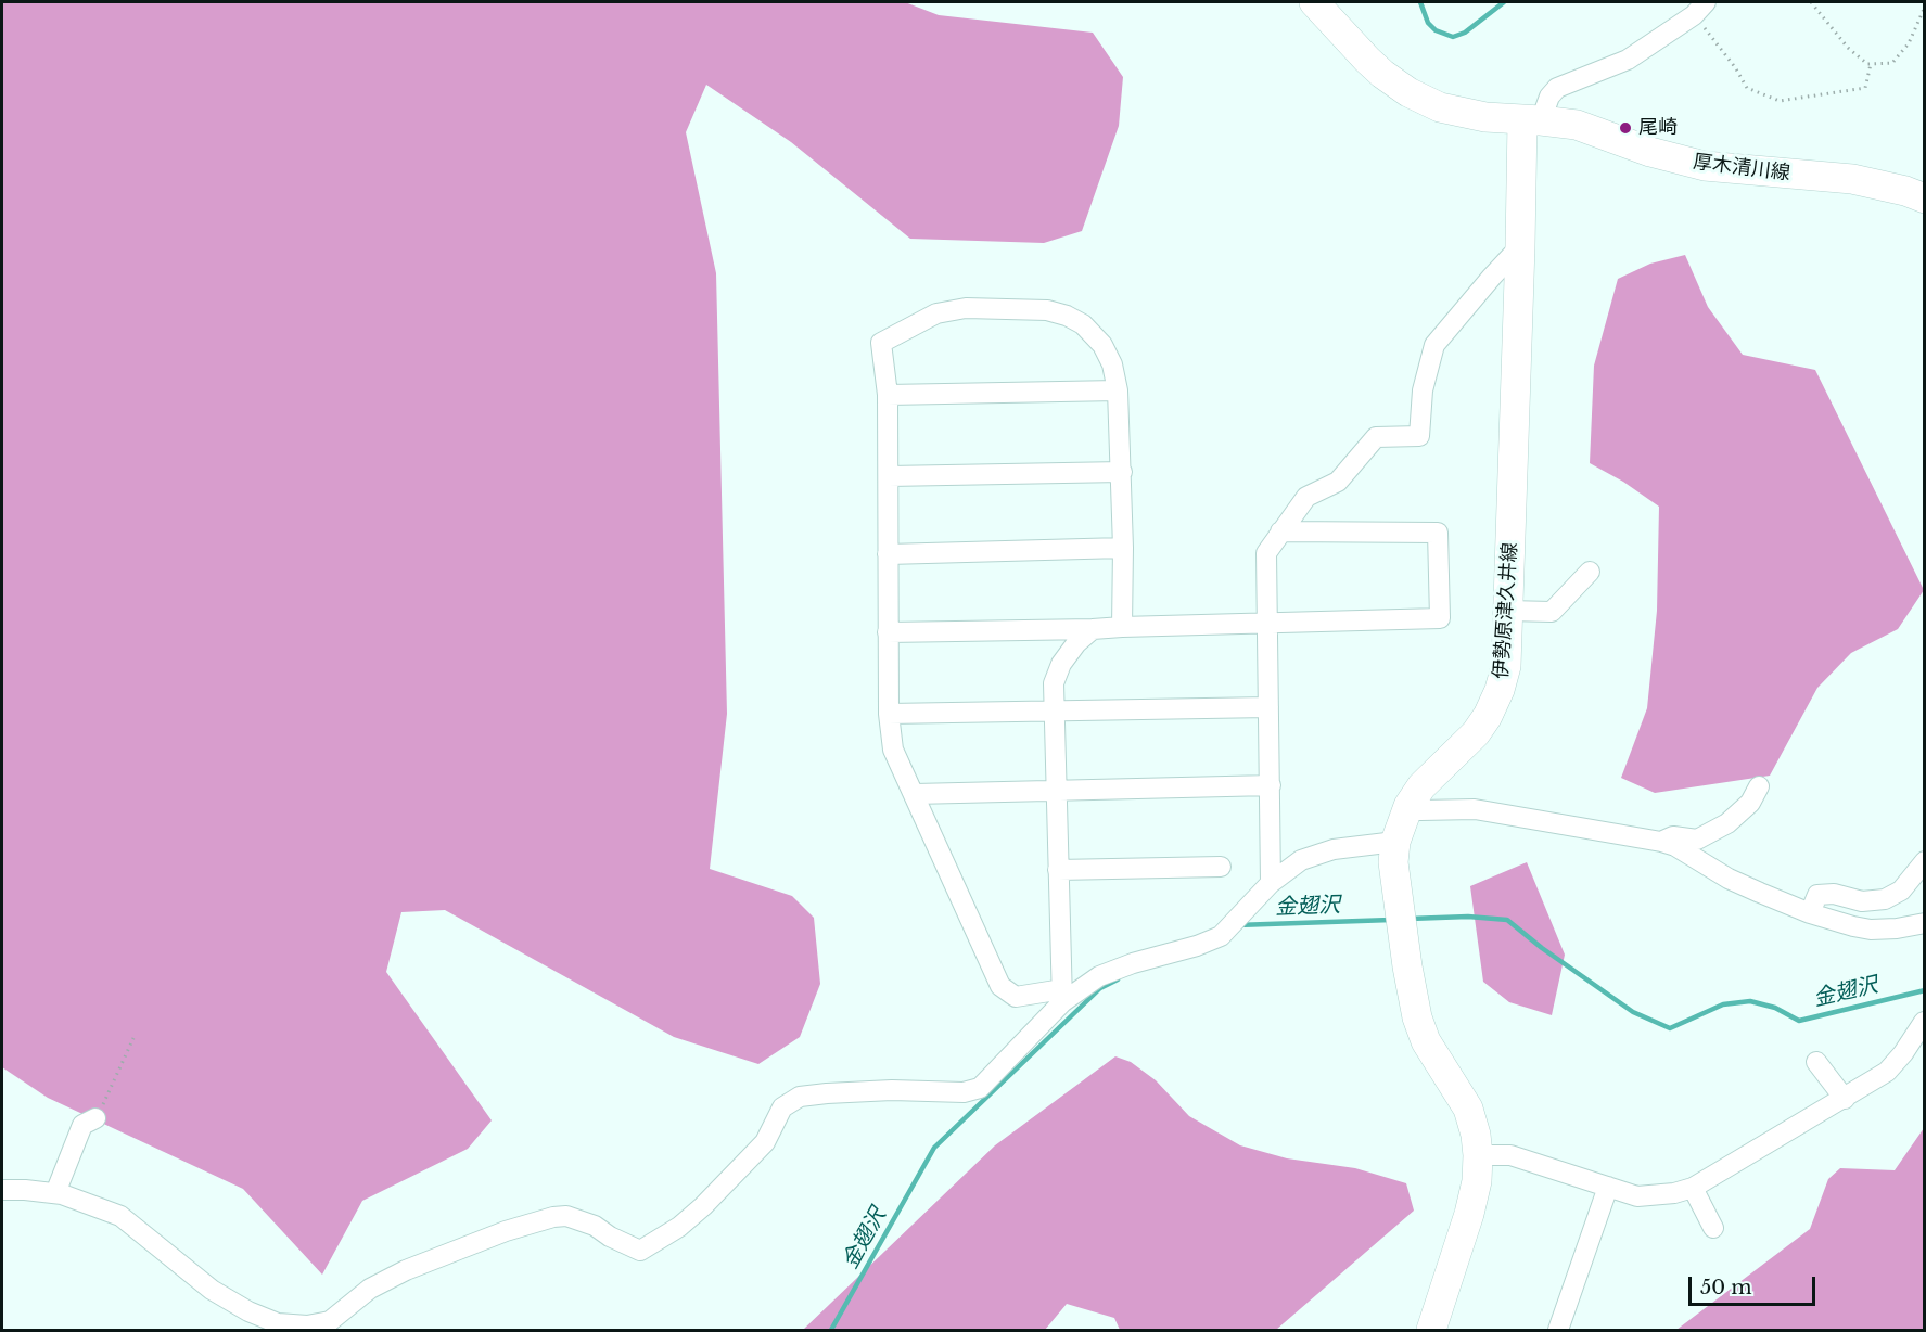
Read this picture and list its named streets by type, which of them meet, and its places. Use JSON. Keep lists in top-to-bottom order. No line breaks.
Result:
{"streets":{"main road":["厚木清川線","伊勢原津久井線"]},"crossings":[["厚木清川線","伊勢原津久井線"]],"water":["金翅沢"],"places":["尾崎"],"scale_bar":"50 m"}
